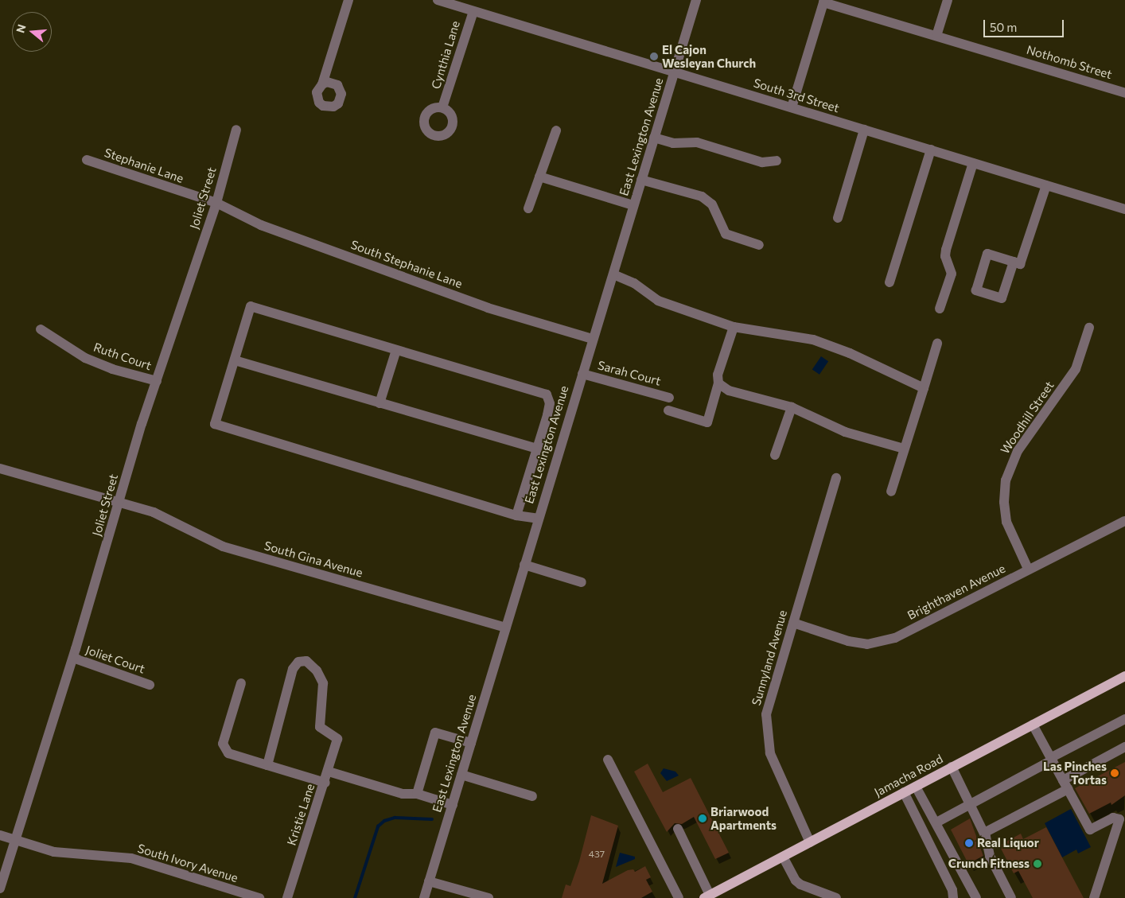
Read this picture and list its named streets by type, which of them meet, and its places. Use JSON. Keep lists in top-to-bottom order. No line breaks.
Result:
{"streets":{"main road":["Jamacha Road"],"street":["Cynthia Lane","Nothomb Street","South 3rd Street","East Lexington Avenue","Stephanie Lane","Joliet Street","South Stephanie Lane","Ruth Court","Sarah Court","Woodhill Street","South Gina Avenue","Brighthaven Avenue","Sunnyland Avenue","Joliet Court","Kristie Lane","South Ivory Avenue"]},"crossings":[["Cynthia Lane","South 3rd Street"],["South 3rd Street","East Lexington Avenue"],["East Lexington Avenue","South Stephanie Lane"],["East Lexington Avenue","Sarah Court"],["East Lexington Avenue","South Gina Avenue"],["Stephanie Lane","Joliet Street"],["Stephanie Lane","South Stephanie Lane"],["Joliet Street","South Stephanie Lane"],["Joliet Street","Ruth Court"],["Joliet Street","South Gina Avenue"],["Joliet Street","Joliet Court"],["Joliet Street","South Ivory Avenue"],["Woodhill Street","Brighthaven Avenue"],["Brighthaven Avenue","Sunnyland Avenue"],["Sunnyland Avenue","Jamacha Road"]],"places":["El Cajon Wesleyan Church","Las Pinches Tortas","Briarwood Apartments","Real Liquor","Crunch Fitness"],"house_numbers":["437"],"scale_bar":"50 m","north":"left"}
